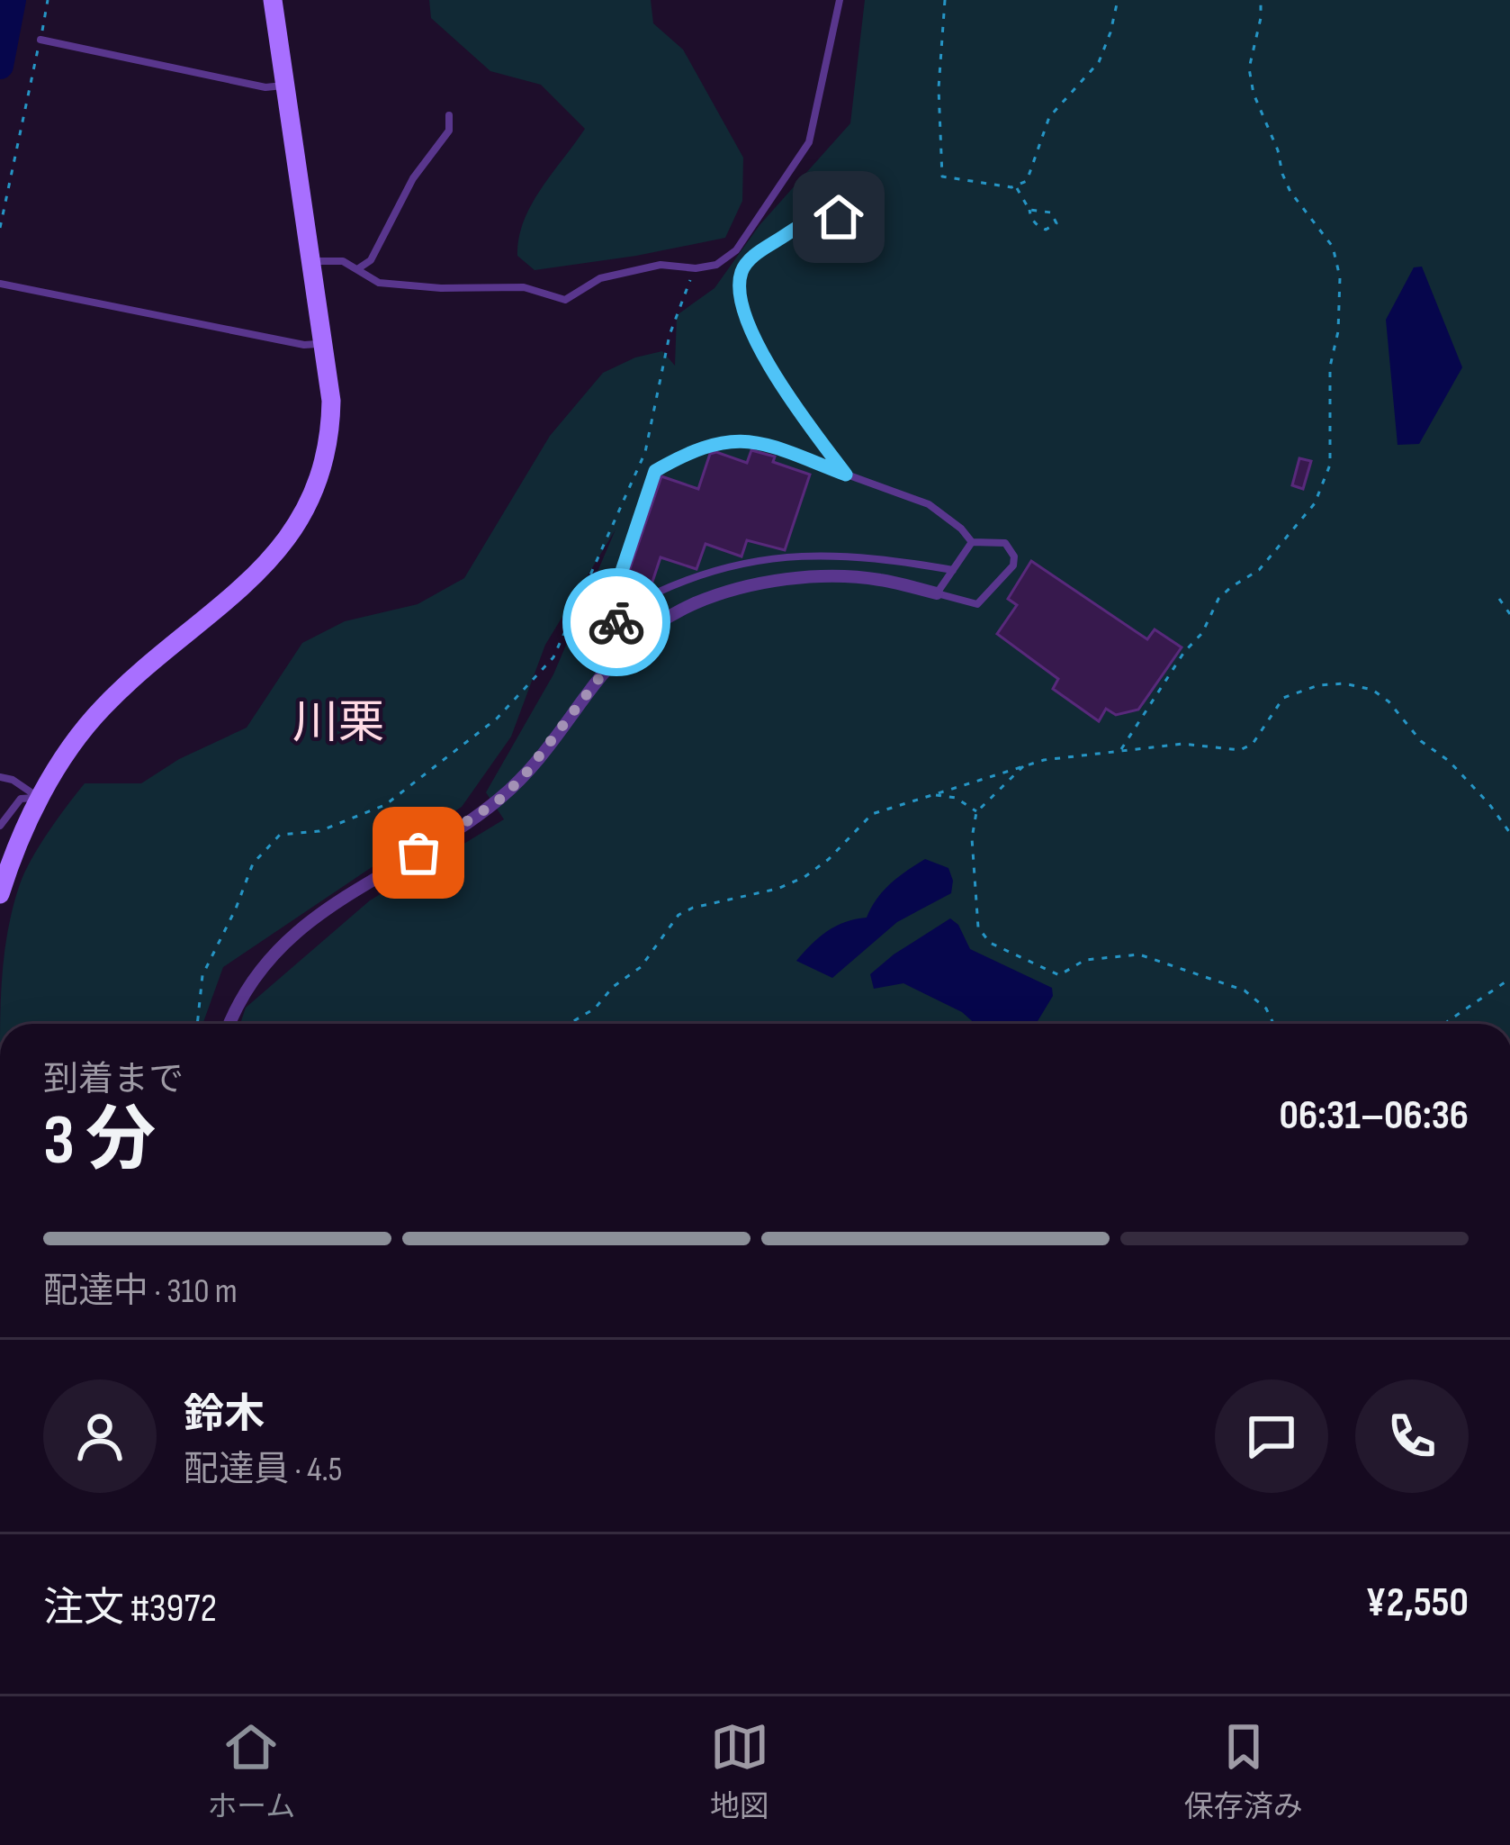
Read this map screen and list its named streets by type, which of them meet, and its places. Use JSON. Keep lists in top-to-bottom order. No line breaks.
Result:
{"districts":["川栗"],"page":{"heading":["3 分","到着まで","06:31–06:36"],"panel":["鈴木","配達員 · 4.5","注文 #3972","¥2,550"],"bar":"配達中 · 310 m","tabs":["ホーム","地図","保存済み"]}}
